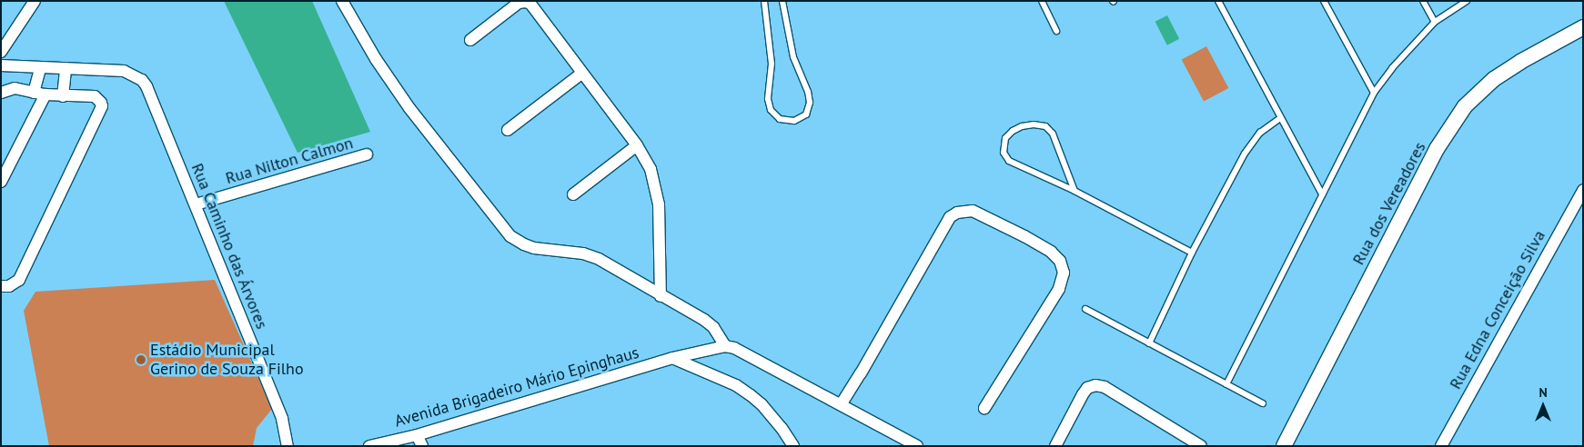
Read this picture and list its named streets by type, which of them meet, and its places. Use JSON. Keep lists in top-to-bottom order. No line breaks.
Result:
{"streets":{"street":["Rua Nilton Calmon","Rua dos Vereadores","Rua Caminho das Árvores","Rua Edna Conceição Silva","Avenida Brigadeiro Mário Epinghaus"]},"crossings":[["Rua Nilton Calmon","Rua Caminho das Árvores"]],"places":["Estádio Municipal Gerino de Souza Filho"],"north":"top"}
